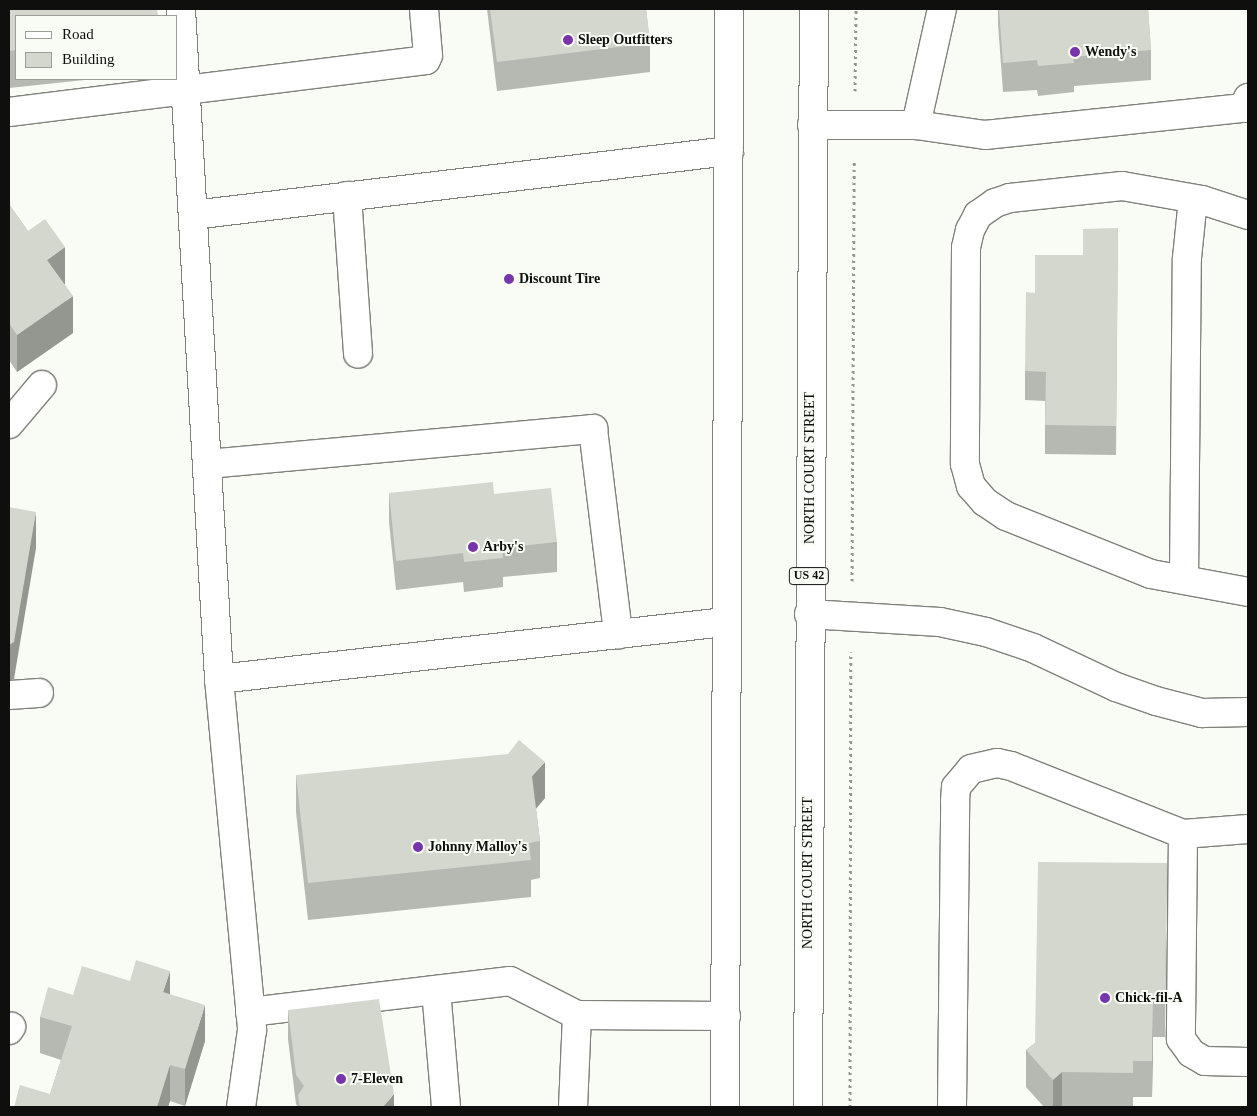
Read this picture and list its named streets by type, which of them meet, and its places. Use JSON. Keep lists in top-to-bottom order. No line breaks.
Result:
{"streets":{"main road":["NORTH COURT STREET","US 42"]},"places":["Sleep Outfitters","Wendy's","Discount Tire","Arby's","Johnny Malloy's","Chick-fil-A","7-Eleven"],"legend":["Road","Building"]}
